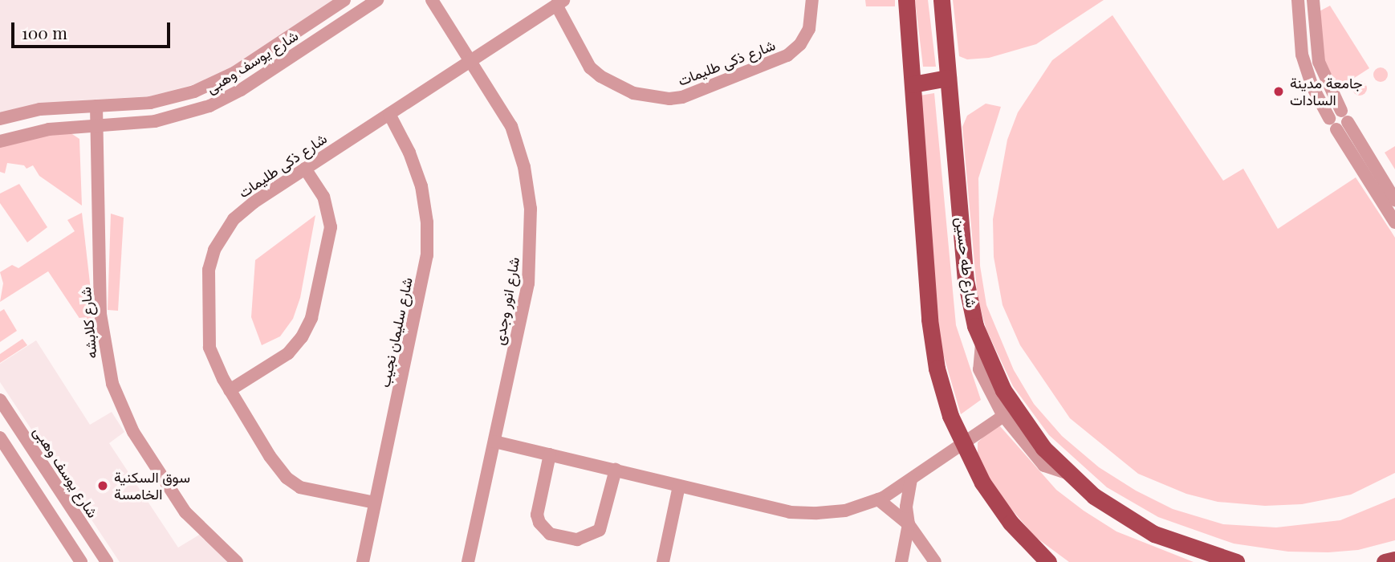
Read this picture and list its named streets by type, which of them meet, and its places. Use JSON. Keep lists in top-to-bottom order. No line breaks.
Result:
{"streets":{"main road":["شارع طه حسين"],"street":["شارع يوسف وهبى","شارع ذكى طليمات","شارع انور وجدى","شارع كلابشه","شارع سليمان نجيب"]},"crossings":[["شارع يوسف وهبى","شارع كلابشه"],["شارع ذكى طليمات","شارع انور وجدى"],["شارع ذكى طليمات","شارع سليمان نجيب"]],"places":["جامعة مدينة السادات","سوق السكنية الخامسة"],"scale_bar":"100 m"}
